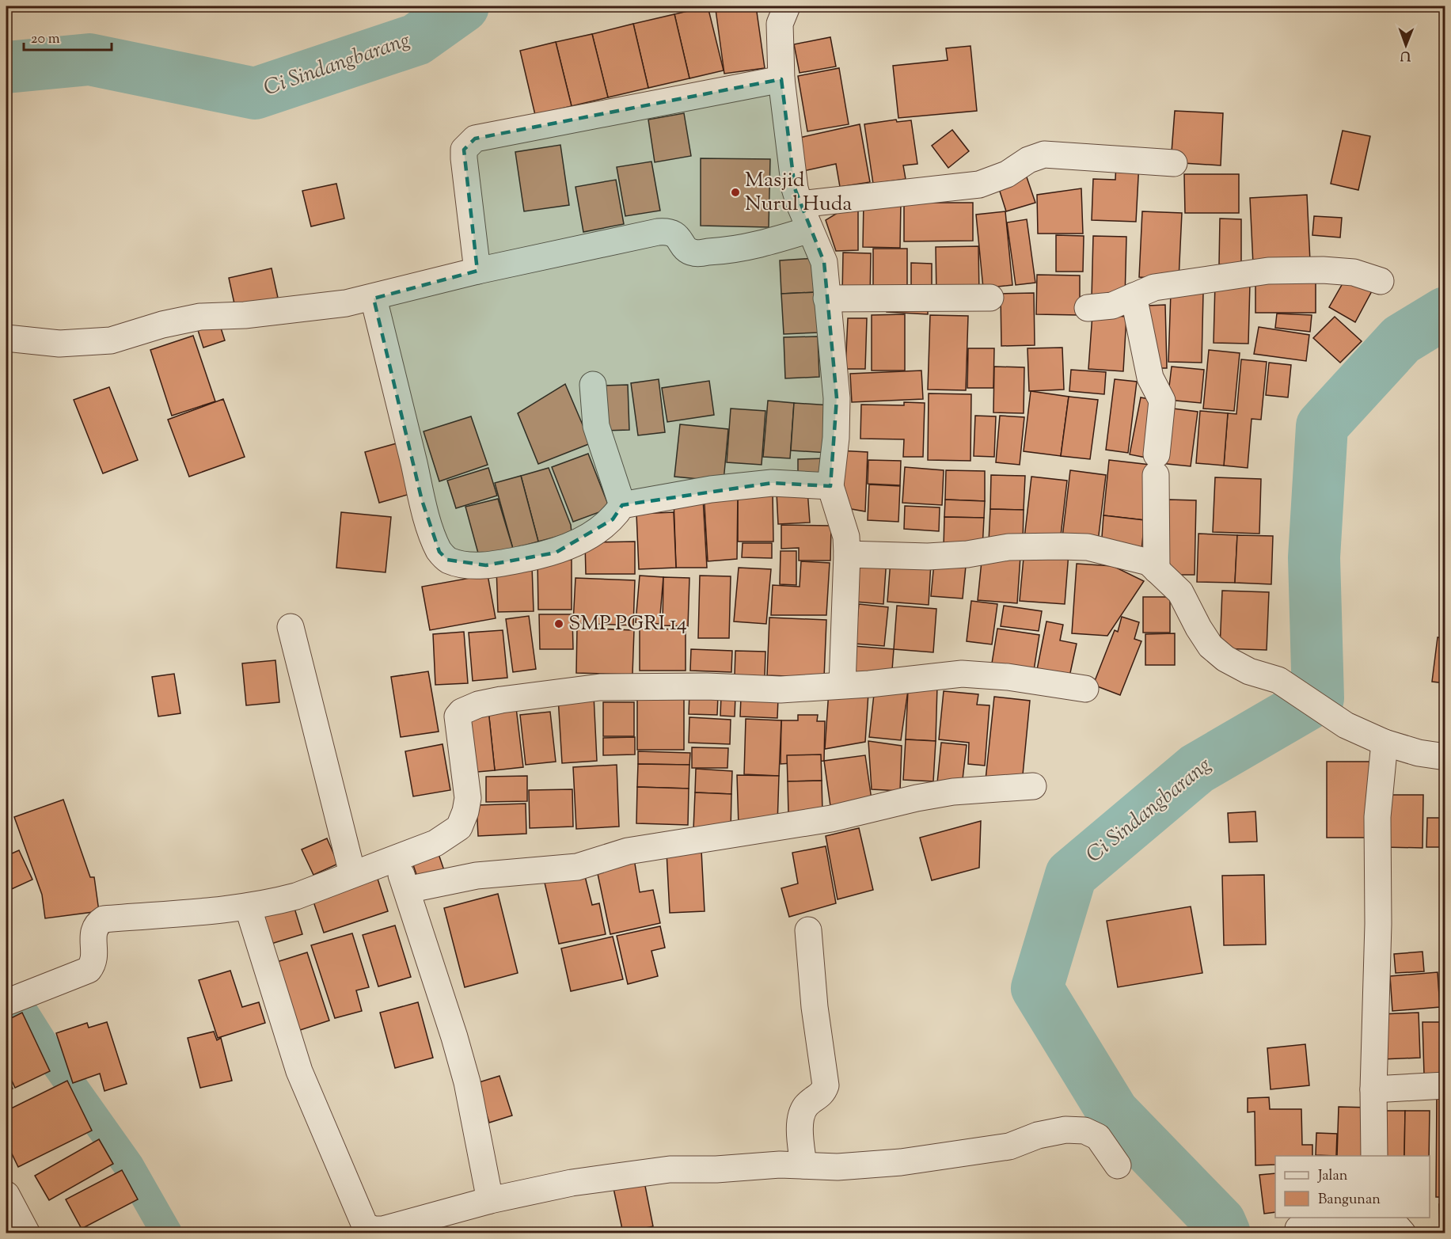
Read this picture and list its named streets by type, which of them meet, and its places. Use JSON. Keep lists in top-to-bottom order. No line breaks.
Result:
{"water":["Ci Sindangbarang"],"places":["Masjid Nurul Huda","SMP PGRI 14"],"legend":["Jalan","Bangunan"],"scale_bar":"20 m","north":"bottom"}
